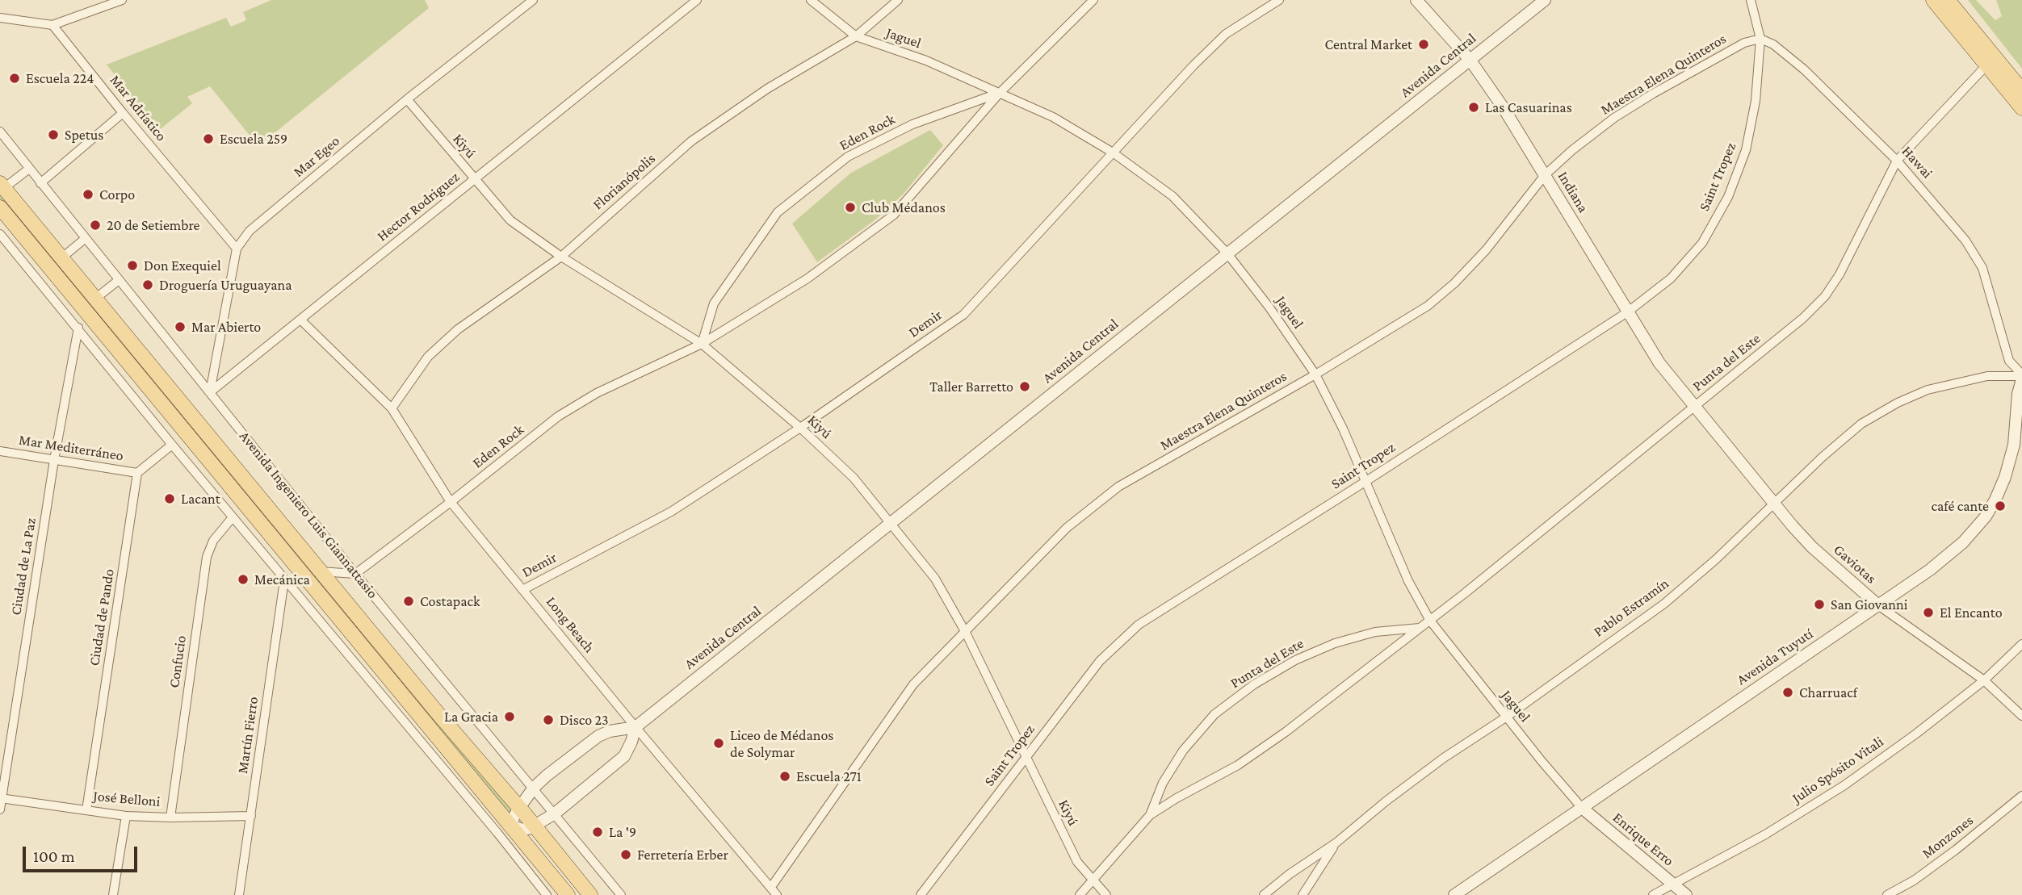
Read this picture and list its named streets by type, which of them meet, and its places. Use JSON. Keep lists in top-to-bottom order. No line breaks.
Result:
{"streets":{"main road":["Avenida Ingeniero Luis Giannattasio"],"street":["Jaguel","Avenida Central","Maestra Elena Quinteros","Mar Adríatico","Eden Rock","Kiyú","Mar Egeo","Hawai","Saint Tropez","Florianópolis","Indiana","Hector Rodriguez","Demir","Punta del Este","Mar Mediterráneo","Gaviotas","Ciudad de La Paz","Pablo Estramín","Ciudad de Pando","Long Beach","Avenida Tuyutí","Confucio","Martín Fierro","Julio Spósito Vitali","José Belloni","Monzones","Enrique Erro"]},"crossings":[["Jaguel","Avenida Central"],["Jaguel","Maestra Elena Quinteros"],["Jaguel","Eden Rock"],["Jaguel","Saint Tropez"],["Jaguel","Florianópolis"],["Jaguel","Demir"],["Jaguel","Punta del Este"],["Jaguel","Pablo Estramín"],["Jaguel","Avenida Tuyutí"],["Jaguel","Enrique Erro"],["Avenida Central","Kiyú"],["Avenida Central","Indiana"],["Avenida Central","Avenida Ingeniero Luis Giannattasio"],["Avenida Central","Long Beach"],["Maestra Elena Quinteros","Kiyú"],["Maestra Elena Quinteros","Hawai"],["Maestra Elena Quinteros","Saint Tropez"],["Maestra Elena Quinteros","Indiana"],["Maestra Elena Quinteros","Long Beach"],["Mar Adríatico","Mar Egeo"],["Eden Rock","Kiyú"],["Eden Rock","Avenida Ingeniero Luis Giannattasio"],["Eden Rock","Long Beach"],["Kiyú","Mar Egeo"],["Kiyú","Saint Tropez"],["Kiyú","Florianópolis"],["Kiyú","Hector Rodriguez"],["Kiyú","Demir"],["Kiyú","Punta del Este"],["Mar Egeo","Hector Rodriguez"],["Mar Egeo","Avenida Ingeniero Luis Giannattasio"],["Hawai","Saint Tropez"],["Hawai","Punta del Este"],["Hawai","Pablo Estramín"],["Hawai","Avenida Tuyutí"],["Saint Tropez","Indiana"],["Florianópolis","Long Beach"],["Indiana","Punta del Este"],["Indiana","Gaviotas"],["Hector Rodriguez","Avenida Ingeniero Luis Giannattasio"],["Hector Rodriguez","Long Beach"],["Demir","Long Beach"],["Punta del Este","Gaviotas"],["Mar Mediterráneo","Ciudad de La Paz"],["Mar Mediterráneo","Ciudad de Pando"],["Gaviotas","Pablo Estramín"],["Gaviotas","Avenida Tuyutí"],["Gaviotas","Julio Spósito Vitali"],["Ciudad de La Paz","José Belloni"],["Pablo Estramín","Avenida Tuyutí"],["Ciudad de Pando","José Belloni"],["Avenida Tuyutí","Enrique Erro"],["Confucio","José Belloni"],["Martín Fierro","José Belloni"],["Julio Spósito Vitali","Enrique Erro"]],"places":["Central Market","Escuela 224","Las Casuarinas","Spetus","Escuela 259","Corpo","Club Médanos","20 de Setiembre","Don Exequiel","Droguería Uruguayana","Mar Abierto","Taller Barretto","Lacant","café cante","Mecánica","Costapack","San Giovanni","El Encanto","Charruacf","La Gracia","Disco 23","Liceo de Médanos de Solymar","Escuela 271","La '9","Ferretería Erber"],"scale_bar":"100 m"}
